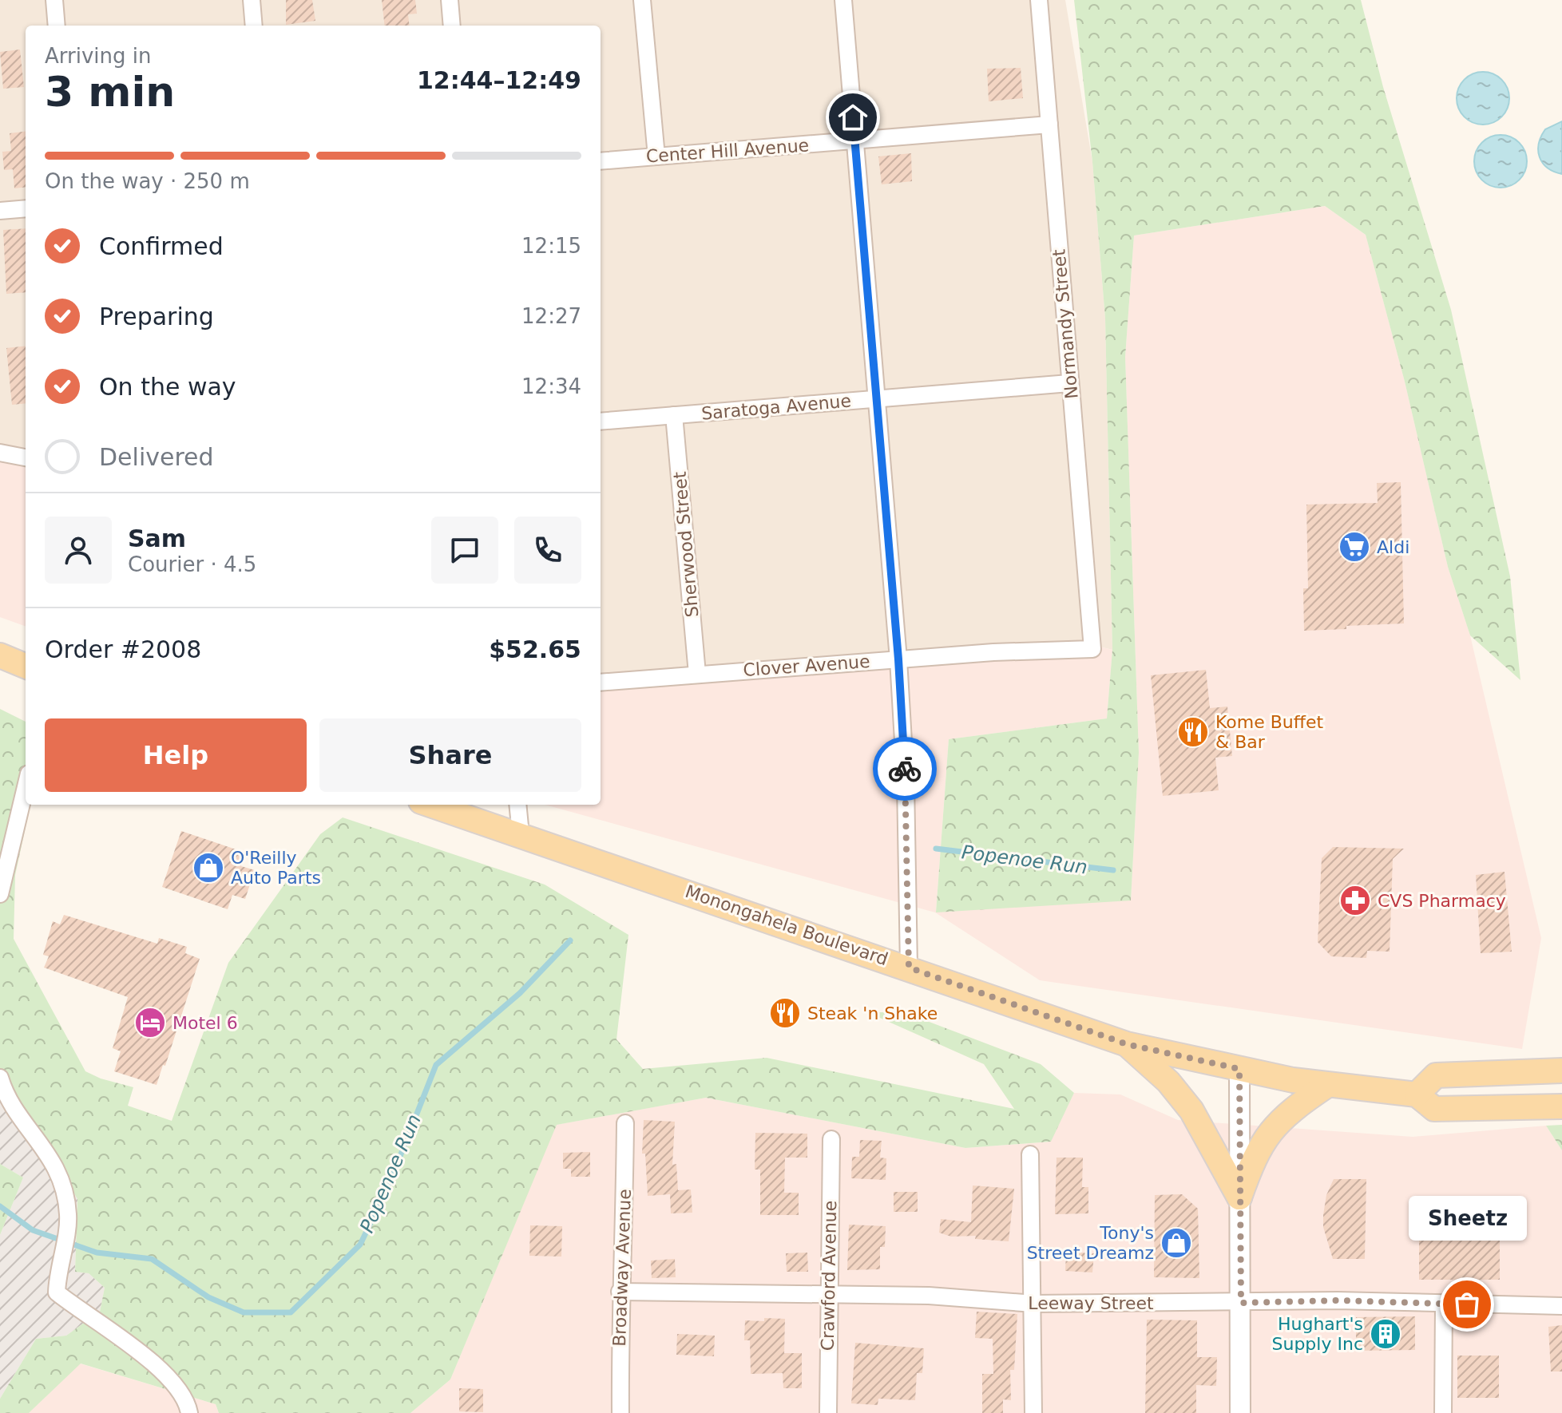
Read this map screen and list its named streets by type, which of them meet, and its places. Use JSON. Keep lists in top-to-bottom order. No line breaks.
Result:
{"streets":{"main road":["Monongahela Boulevard"],"street":["Center Hill Avenue","Normandy Street","Saratoga Avenue","Sherwood Street","Clover Avenue","Broadway Avenue","Crawford Avenue","Leeway Street"]},"crossings":[["Center Hill Avenue","Normandy Street"],["Normandy Street","Saratoga Avenue"],["Normandy Street","Clover Avenue"],["Saratoga Avenue","Sherwood Street"],["Sherwood Street","Clover Avenue"],["Broadway Avenue","Leeway Street"],["Crawford Avenue","Leeway Street"]],"water":["Popenoe Run"],"places":{"supermarket":["Aldi"],"restaurant":["Kome Buffet & Bar","Steak 'n Shake"],"shop":["O'Reilly Auto Parts","Tony's Street Dreamz"],"pharmacy":["CVS Pharmacy"],"hotel":["Motel 6"],"other":["Sheetz"],"building":["Hughart's Supply Inc"]},"page":{"heading":["3 min","Arriving in","12:44–12:49"],"panel":["Sam","Courier · 4.5","Order #2008","$52.65"],"bar":"On the way · 250 m","list":[["Confirmed","12:15"],["Preparing","12:27"],["On the way","12:34"],"Delivered"],"buttons":["Help","Share"],"bubble":"Sheetz"}}
